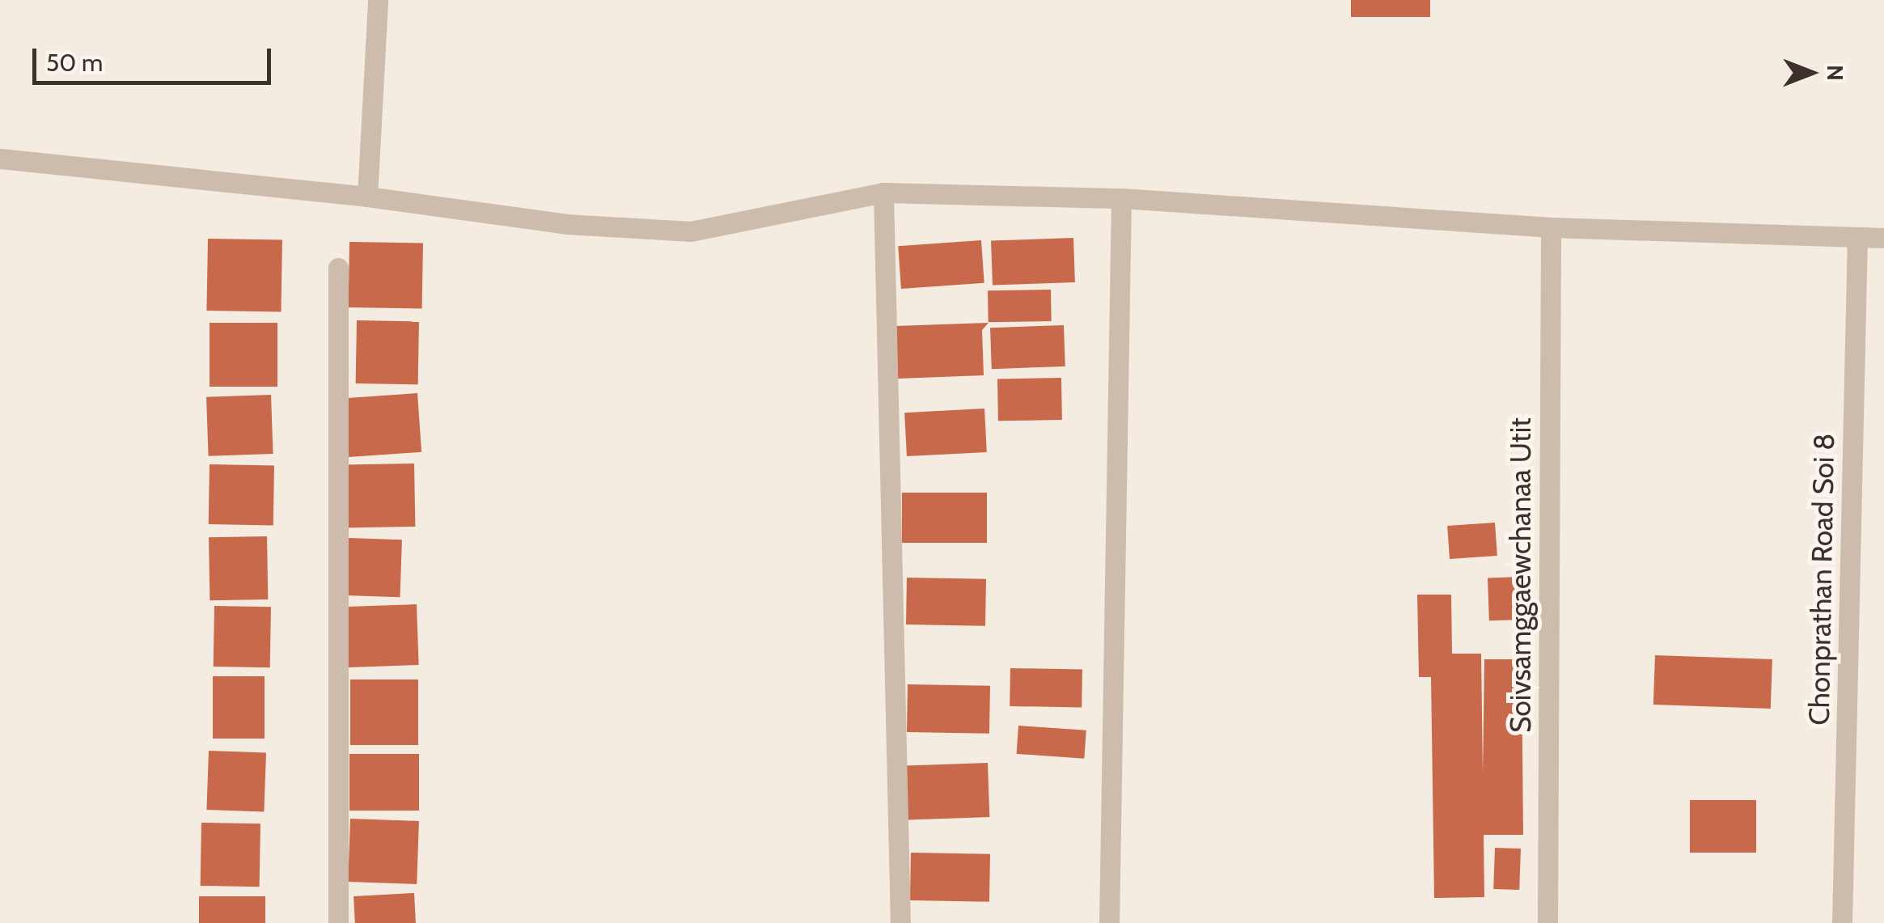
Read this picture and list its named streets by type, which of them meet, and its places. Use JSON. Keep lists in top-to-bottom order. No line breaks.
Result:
{"streets":{"street":["Soivsamggaewchanaa Utit","Chonprathan Road Soi 8"]},"scale_bar":"50 m","north":"right"}
